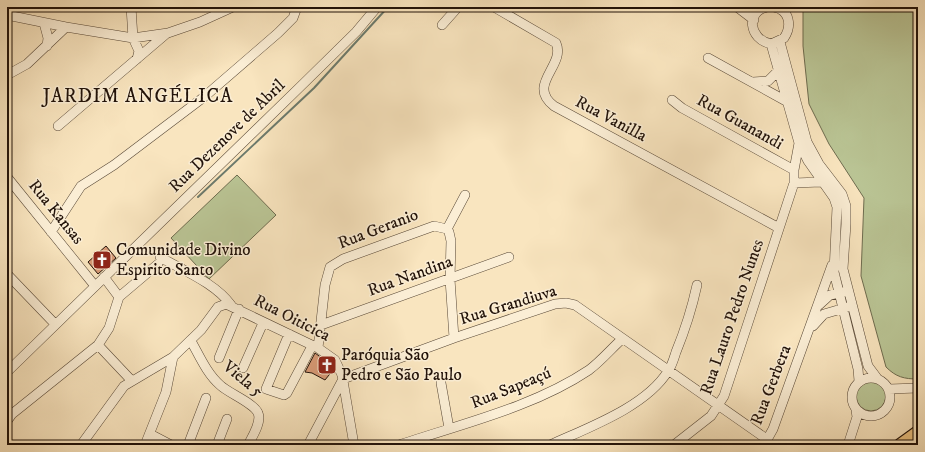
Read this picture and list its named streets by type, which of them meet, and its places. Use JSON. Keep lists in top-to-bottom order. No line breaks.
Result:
{"streets":{"street":["Rua Vanilla","Rua Guanandi","Rua Dezenove de Abril","Rua Kansas","Rua Geranio","Rua Nandina","Rua Grandiuva","Rua Lauro Pedro Nunes","Rua Oiticica","Viela 5","Rua Gerbera","Rua Sapeaçú"]},"crossings":[["Rua Vanilla","Rua Lauro Pedro Nunes"],["Rua Guanandi","Rua Lauro Pedro Nunes"],["Rua Dezenove de Abril","Rua Kansas"],["Rua Geranio","Rua Nandina"],["Rua Geranio","Rua Oiticica"],["Rua Grandiuva","Rua Lauro Pedro Nunes"],["Rua Grandiuva","Rua Oiticica"],["Rua Grandiuva","Rua Gerbera"],["Rua Grandiuva","Rua Sapeaçú"],["Rua Oiticica","Viela 5"]],"districts":["JARDIM ANGÉLICA"],"places":{"church":["Comunidade Divino Espirito Santo","Paróquia São Pedro e São Paulo"]}}
